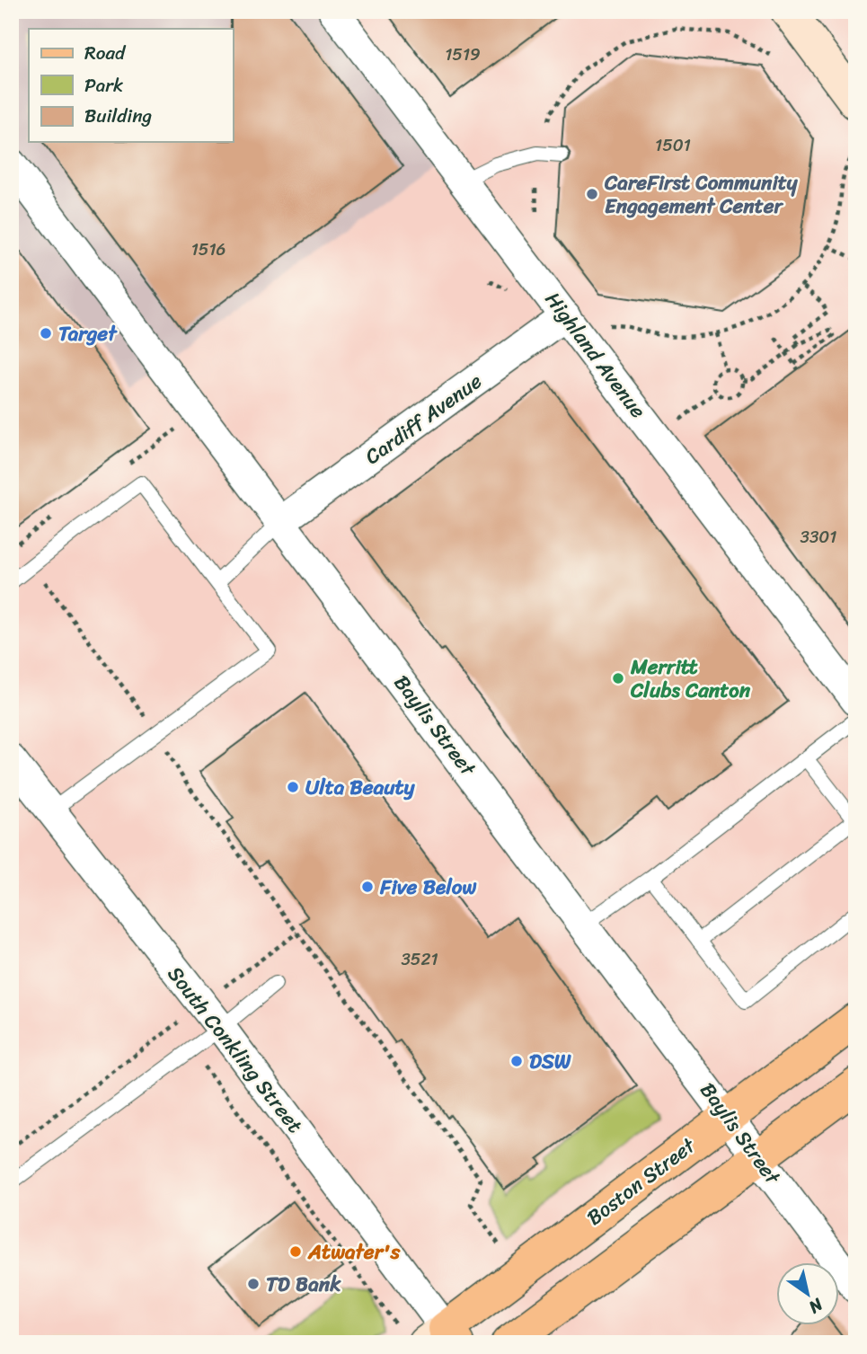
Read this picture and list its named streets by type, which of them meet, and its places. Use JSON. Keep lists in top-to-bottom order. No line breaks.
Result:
{"streets":{"main road":["Boston Street"],"street":["Highland Avenue","Cardiff Avenue","Baylis Street","South Conkling Street"]},"crossings":[["Highland Avenue","Cardiff Avenue"],["Cardiff Avenue","Baylis Street"],["Baylis Street","Boston Street"],["South Conkling Street","Boston Street"]],"places":["CareFirst Community Engagement Center","Target","Merritt Clubs Canton","Ulta Beauty","Five Below","DSW","Atwater's","TD Bank"],"house_numbers":["1519","1501","1516","3301","3521"],"legend":["Road","Park","Building"],"north":"bottom right"}
